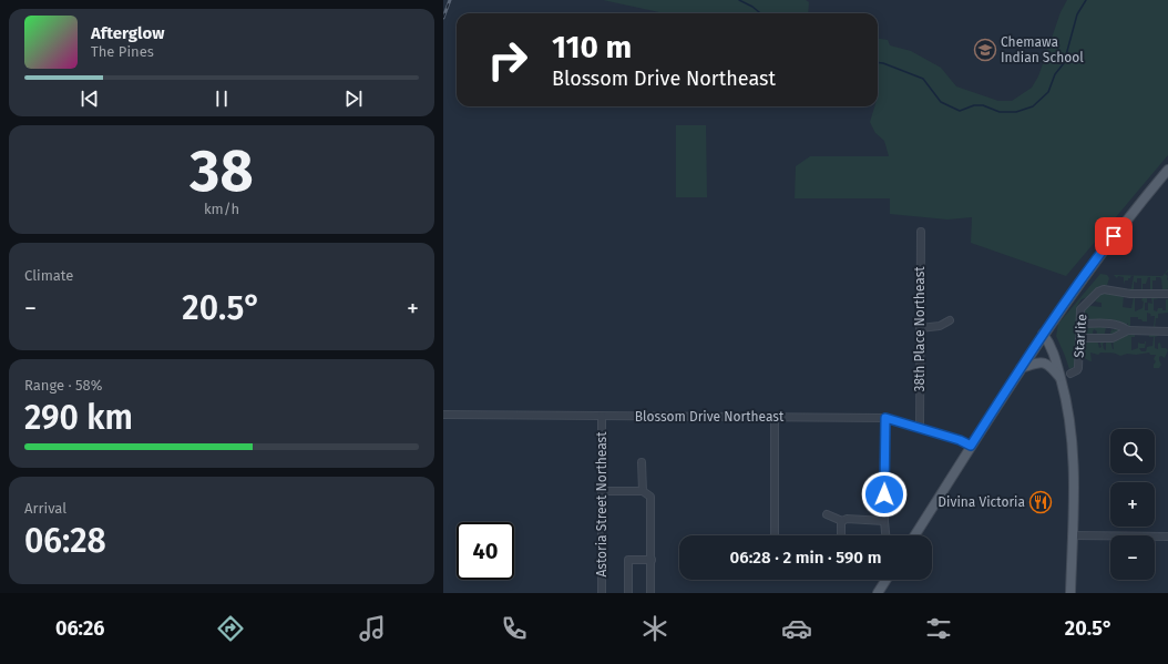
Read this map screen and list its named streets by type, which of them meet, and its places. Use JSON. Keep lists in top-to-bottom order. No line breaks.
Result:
{"streets":{"street":["38th Place Northeast","Starlite","Blossom Drive Northeast","Astoria Street Northeast"]},"crossings":[["38th Place Northeast","Blossom Drive Northeast"],["Blossom Drive Northeast","Astoria Street Northeast"]],"places":{"school or university":["Chemawa Indian School"],"restaurant":["Divina Victoria"]},"page":{"turn":["110 m","Blossom Drive Northeast"],"song":["Afterglow","The Pines"],"tile":[["38","km/h"],"Climate",["Range · 58%","290 km"],["Arrival","06:28"]],"heat":["−","20.5°","+"],"map_buttons":["+","−"],"limit":"40","trip":"06:28 · 2 min · 590 m","tabs":["06:26","20.5°"]}}
